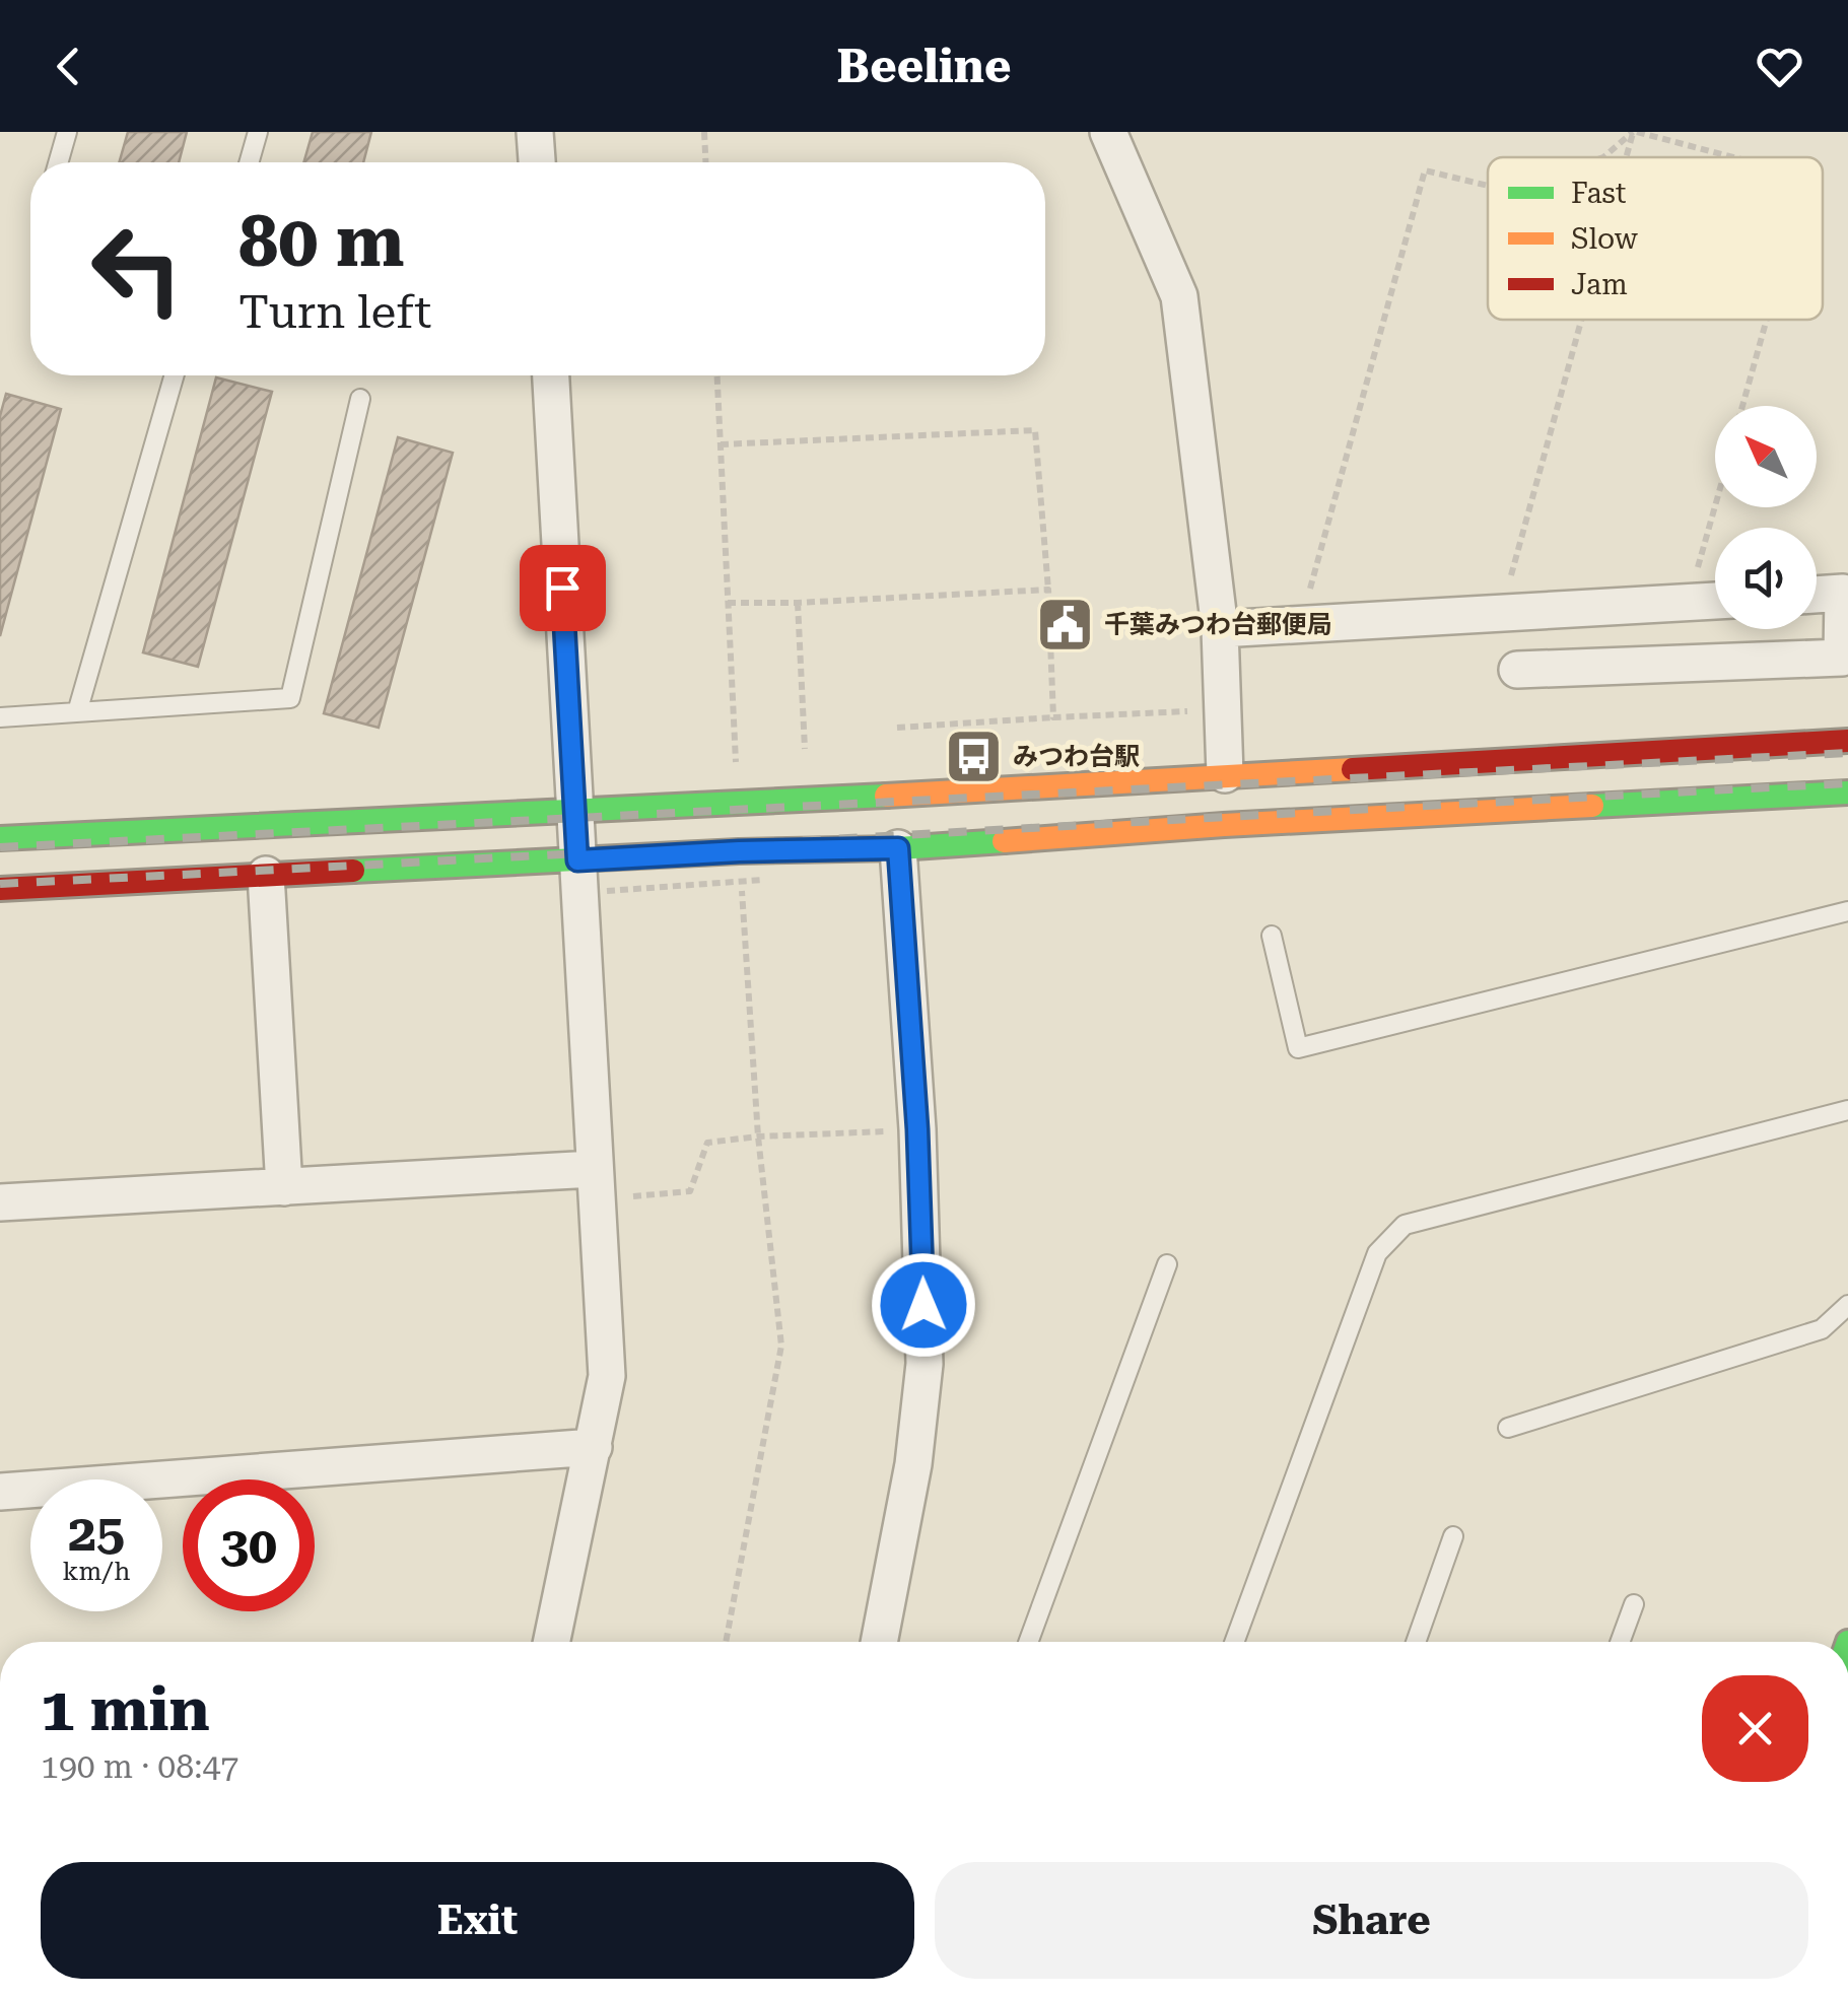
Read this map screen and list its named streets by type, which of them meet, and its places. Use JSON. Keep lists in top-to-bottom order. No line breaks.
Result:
{"places":{"public building":["千葉みつわ台郵便局"],"bus stop":["みつわ台駅"]},"legend":["Fast","Slow","Jam"],"north":"top left","page":{"header":"Beeline","turn":["80 m","Turn left"],"speed":"25 km/h","limit":"30","heading":["1 min","190 m · 08:47"],"buttons":["Exit","Share"]}}
